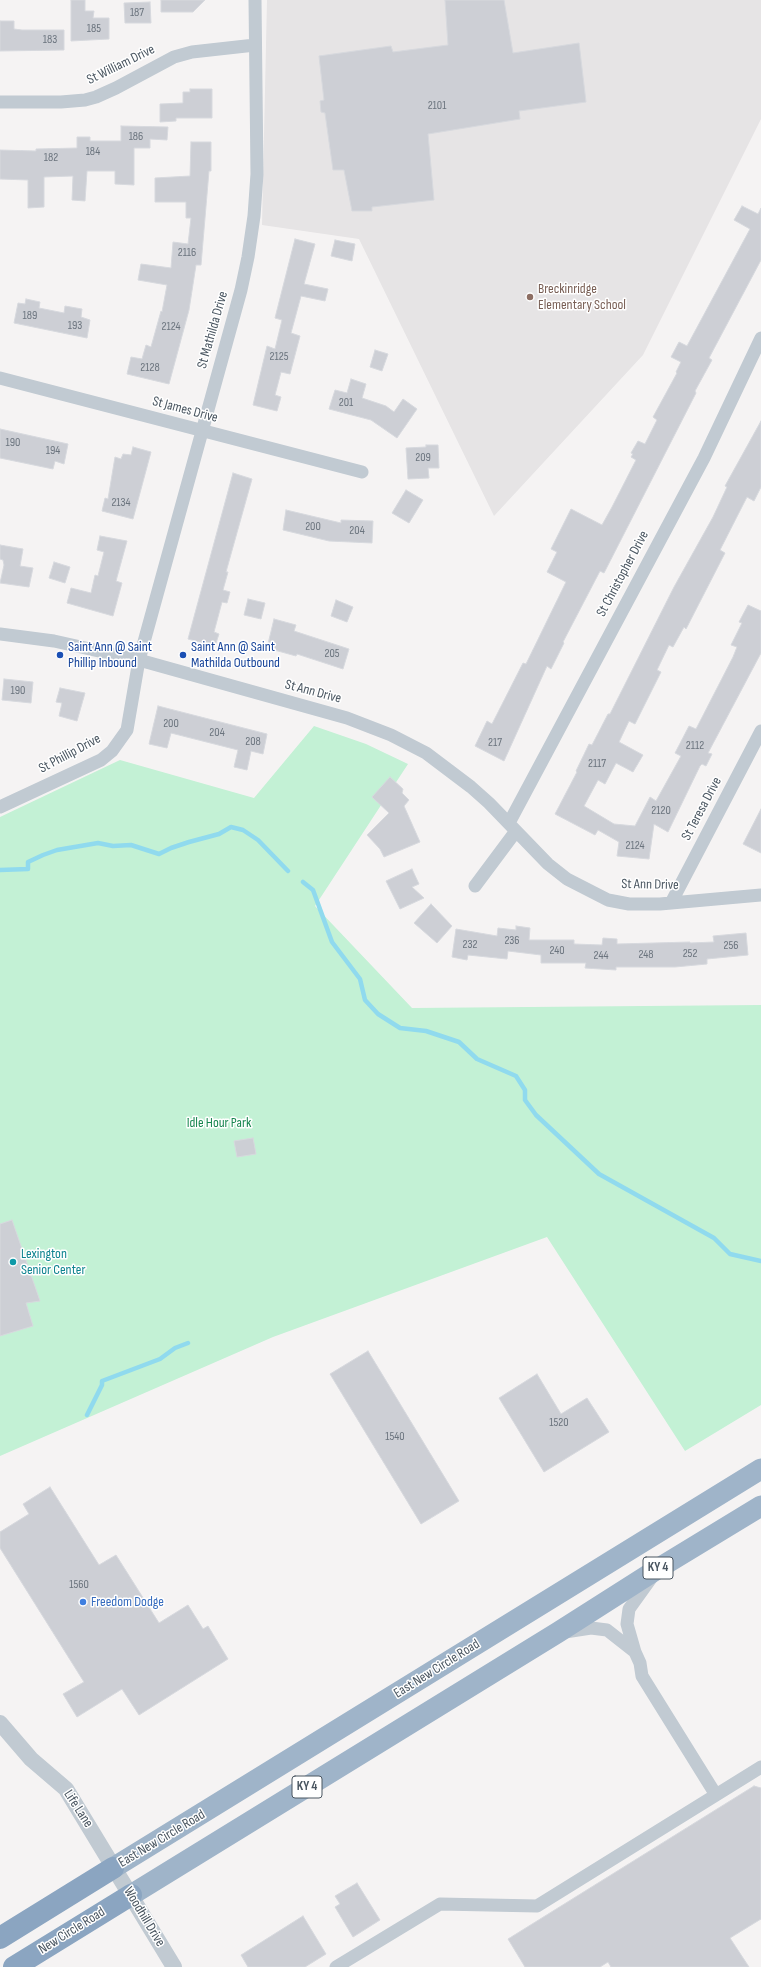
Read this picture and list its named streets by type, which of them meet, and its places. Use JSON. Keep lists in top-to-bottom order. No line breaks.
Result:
{"streets":{"highway":["KY 4","East New Circle Road","New Circle Road"],"street":["St William Drive","St Mathilda Drive","St James Drive","St Christopher Drive","St Ann Drive","St Phillip Drive","St Teresa Drive","Life Lane","Woodhill Drive"]},"crossings":[["St William Drive","St Mathilda Drive"],["St Mathilda Drive","St James Drive"],["St Mathilda Drive","St Ann Drive"],["St Mathilda Drive","St Phillip Drive"],["St Christopher Drive","St Ann Drive"],["St Ann Drive","St Phillip Drive"],["St Ann Drive","St Teresa Drive"],["KY 4","East New Circle Road"],["KY 4","Life Lane"],["KY 4","Woodhill Drive"],["KY 4","New Circle Road"],["East New Circle Road","Life Lane"],["East New Circle Road","Woodhill Drive"],["Life Lane","Woodhill Drive"],["Woodhill Drive","New Circle Road"]],"parks":["Idle Hour Park"],"places":["Breckinridge Elementary School","Saint Ann @ Saint Phillip Inbound","Saint Ann @ Saint Mathilda Outbound","Lexington Senior Center","Freedom Dodge"],"house_numbers":["187","185","183","2101","186","184","182","2116","189","193","2124","2125","2128","201","190","194","209","2134","200","204","205","190","200","204","208","217","2112","2117","2120","2124","236","232","256","240","252","248","244","1520","1540","1560"]}
